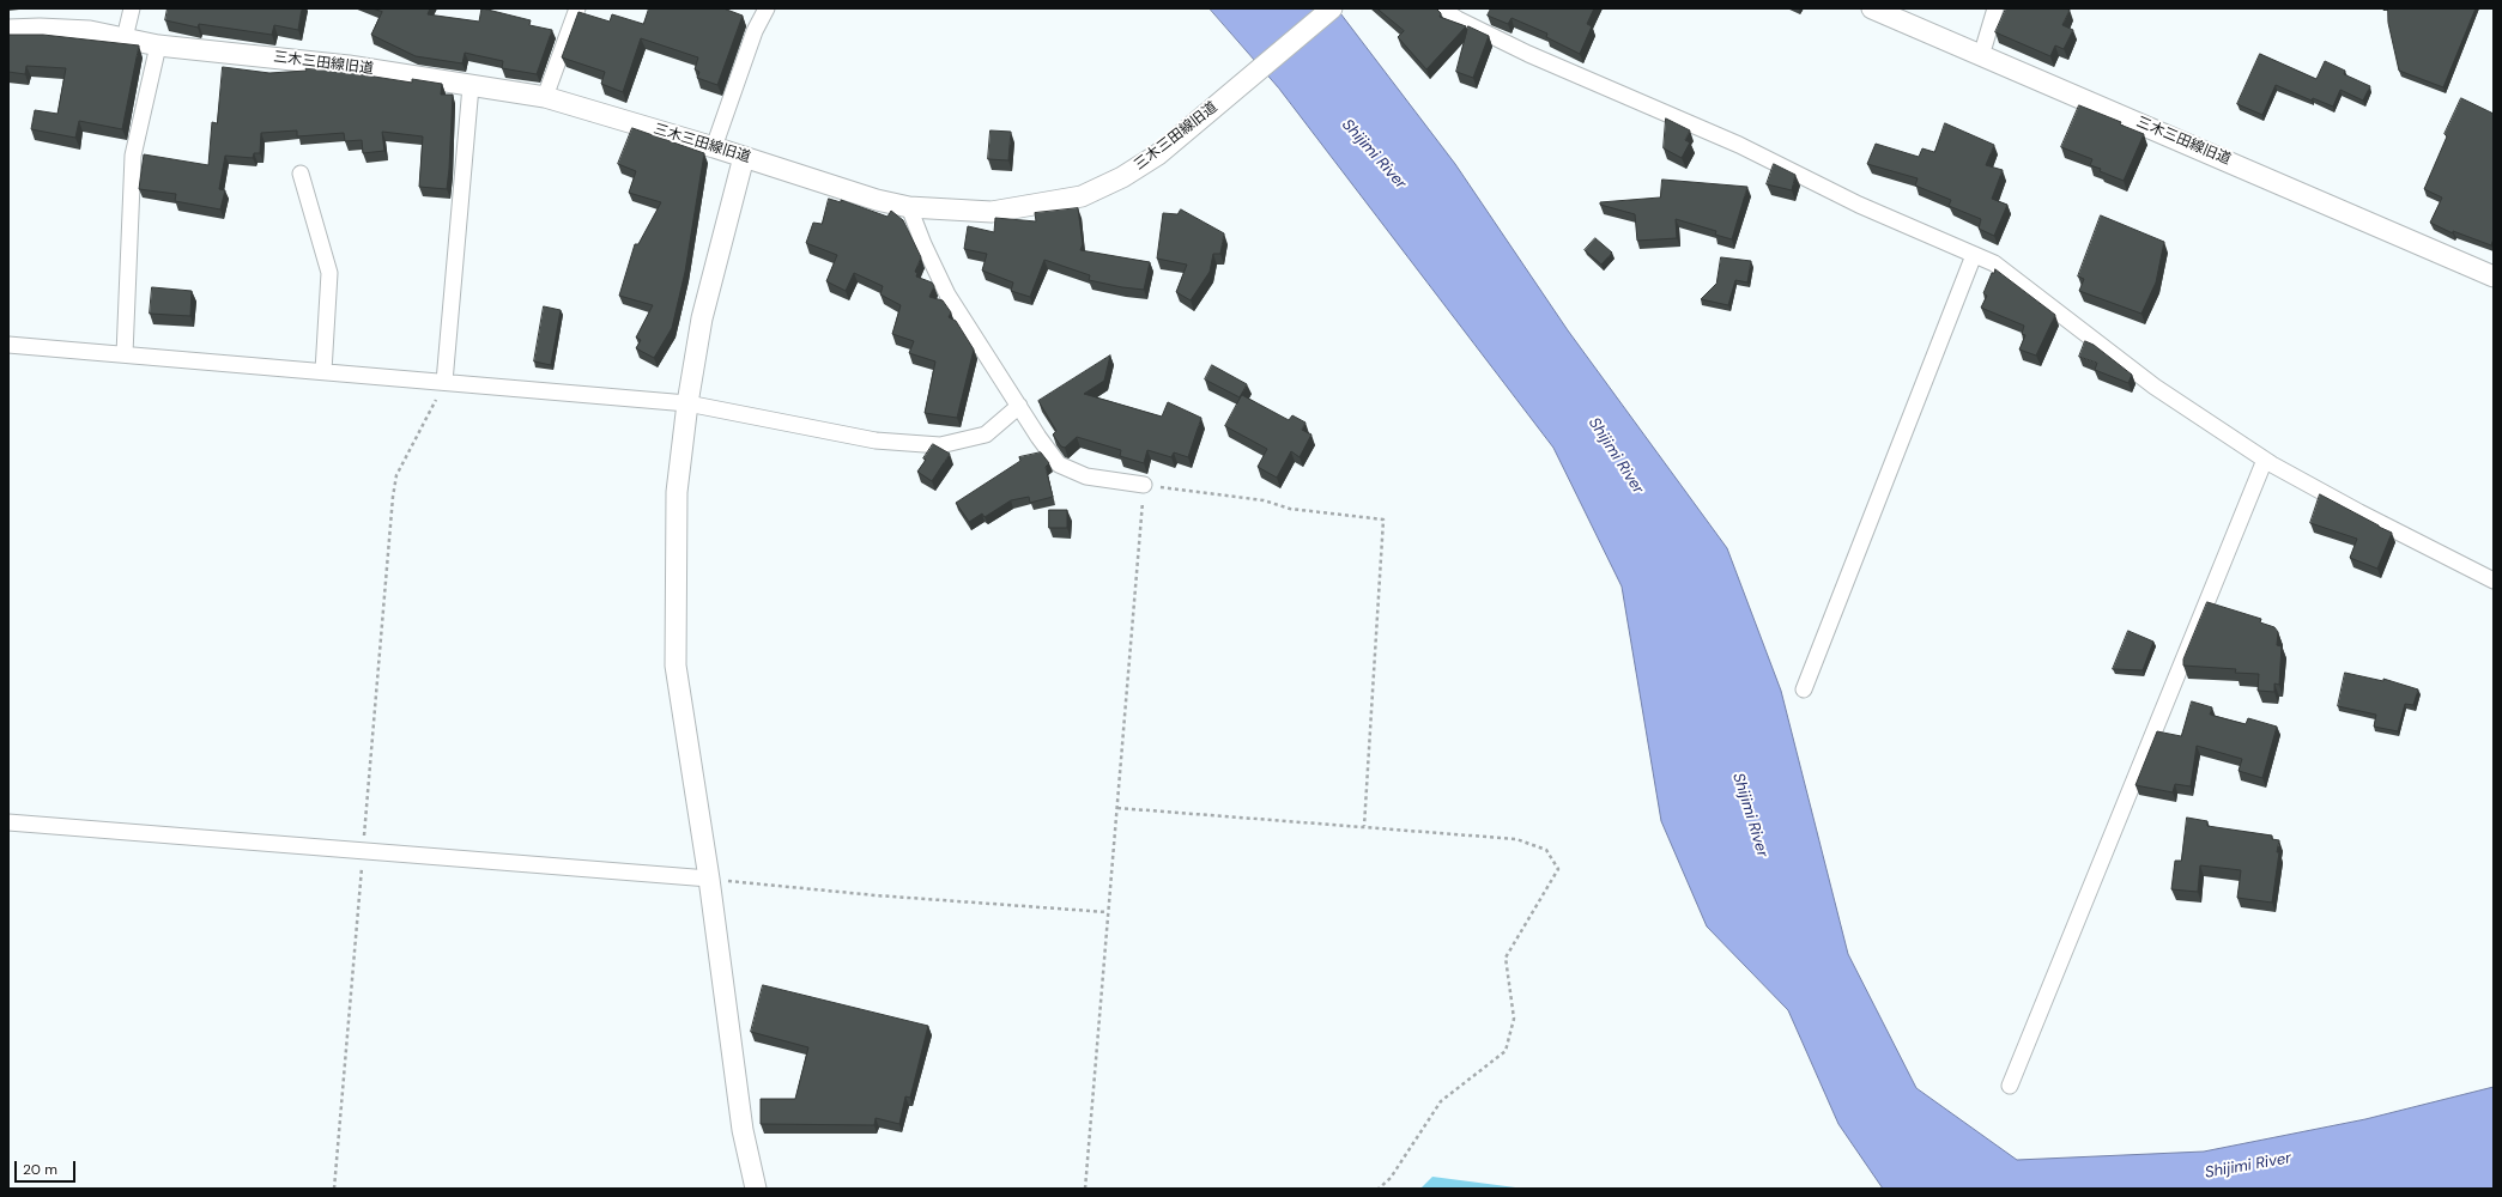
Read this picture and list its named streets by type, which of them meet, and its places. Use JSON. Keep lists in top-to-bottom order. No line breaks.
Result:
{"streets":{"street":["三木三田線旧道"]},"water":["Shijimi River"],"scale_bar":"20 m"}
